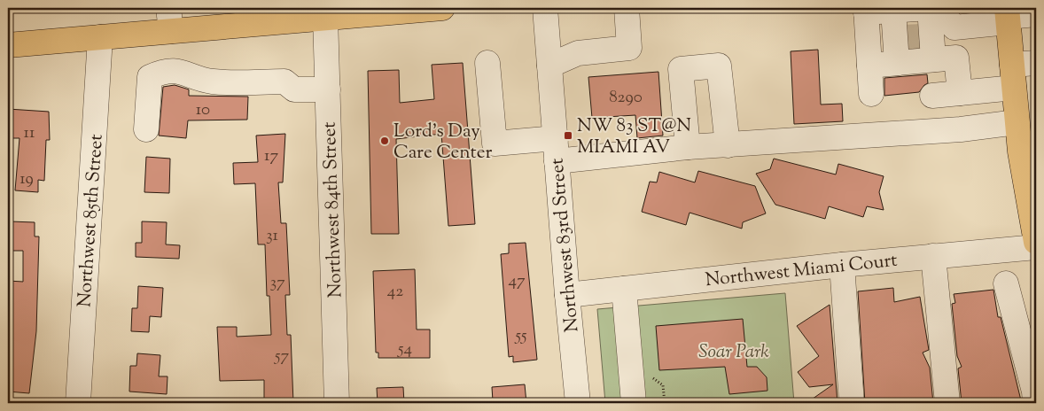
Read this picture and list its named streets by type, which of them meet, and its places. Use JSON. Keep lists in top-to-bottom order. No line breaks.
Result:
{"streets":{"street":["Northwest 84th Street","Northwest 85th Street","Northwest 83rd Street","Northwest Miami Court"]},"crossings":[["Northwest 83rd Street","Northwest Miami Court"]],"parks":["Soar Park"],"places":{"transit":["NW 83 ST@N MIAMI AV"],"other":["Lord's Day Care Center"]},"house_numbers":["8290","10","11","17","19","31","47","37","42","55","54","57"]}
